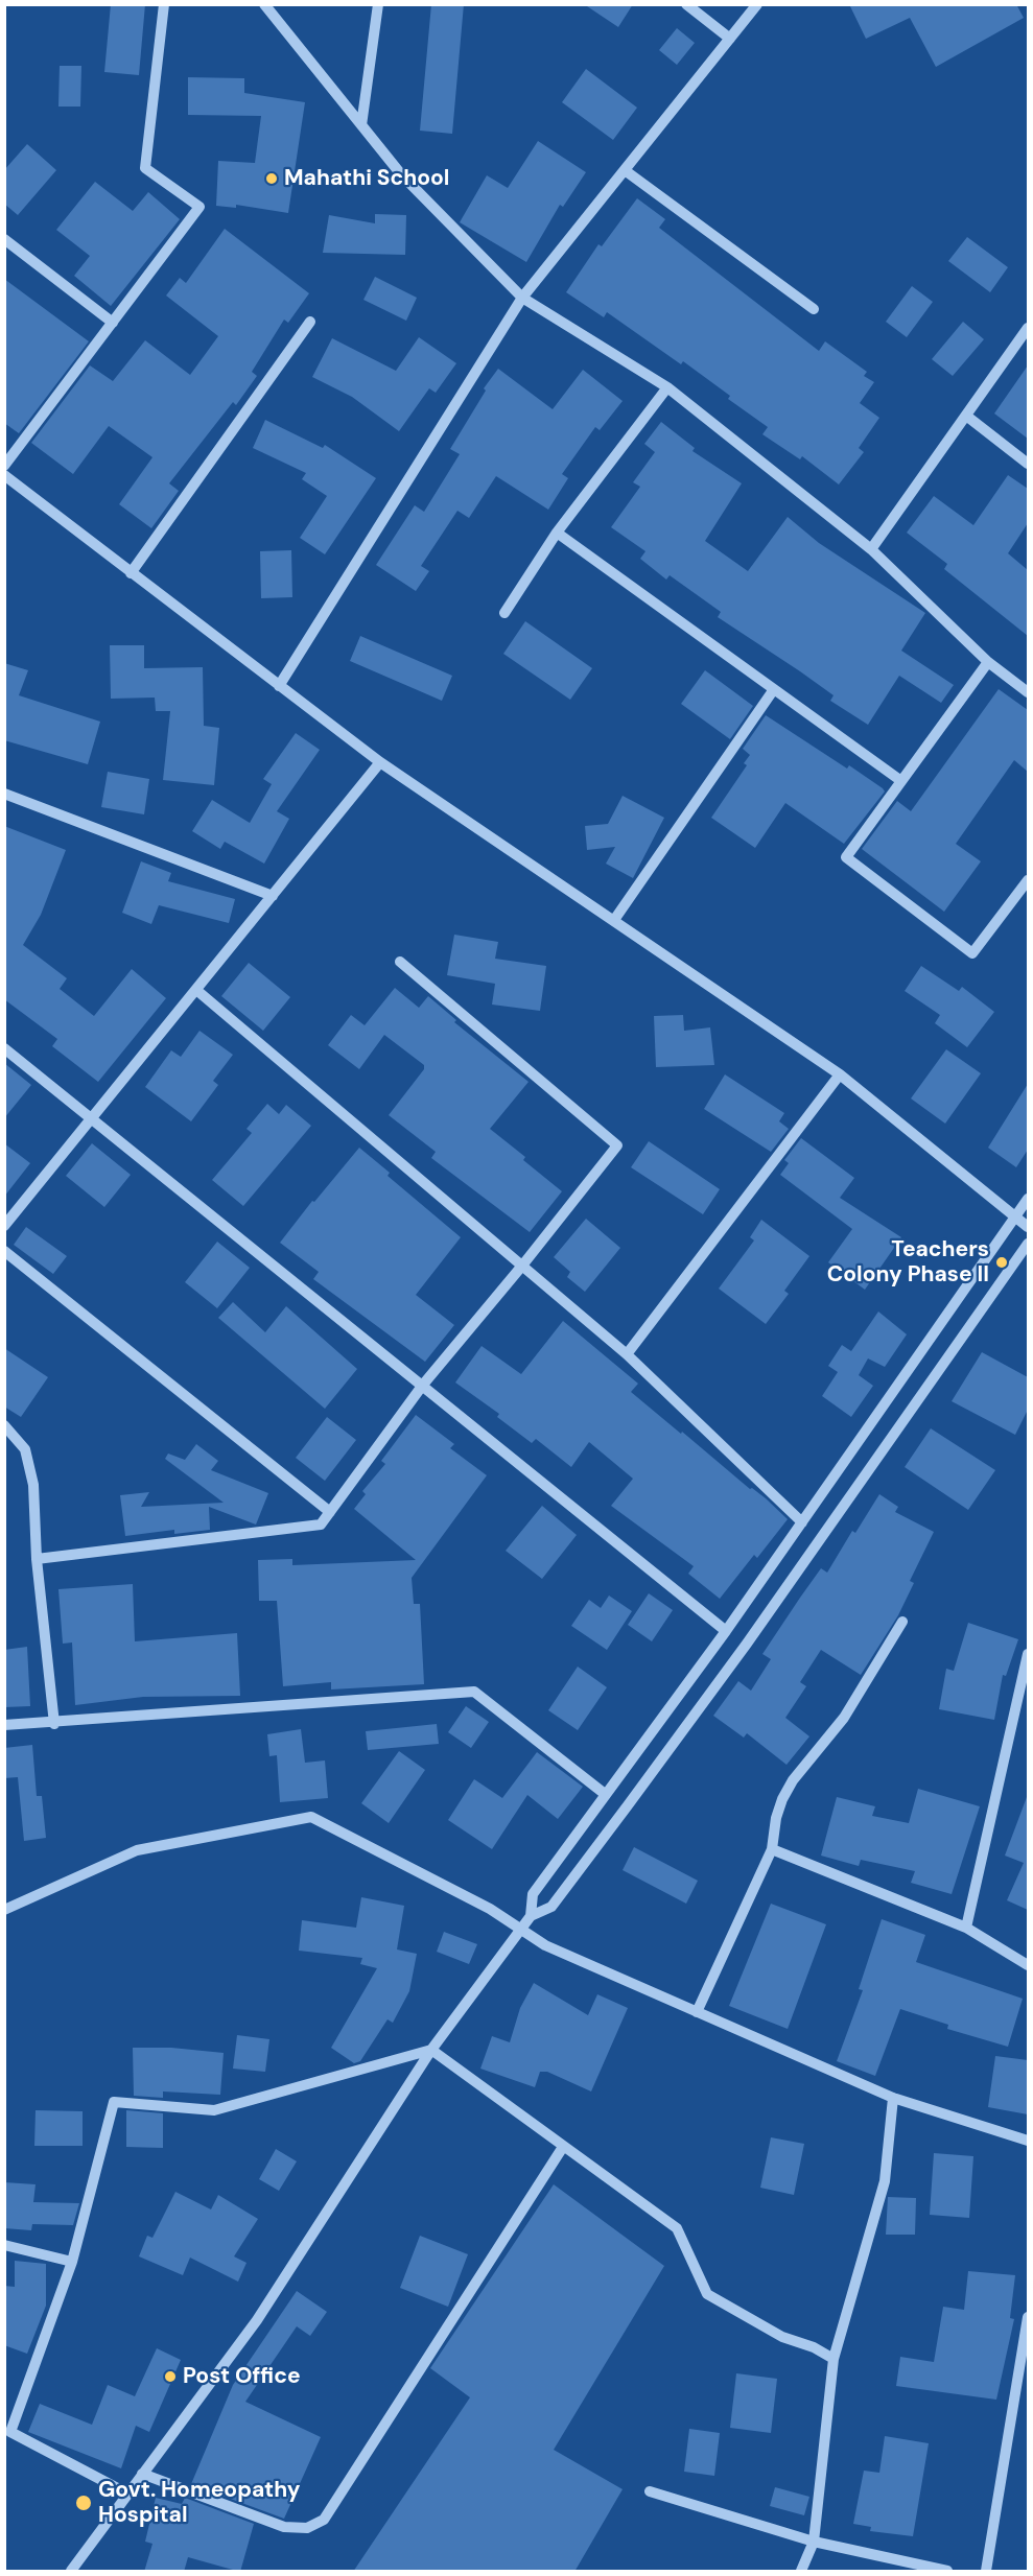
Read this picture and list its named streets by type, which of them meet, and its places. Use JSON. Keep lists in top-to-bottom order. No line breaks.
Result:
{"places":["Mahathi School","Teachers Colony Phase II","Post Office","Govt. Homeopathy Hospital"]}
